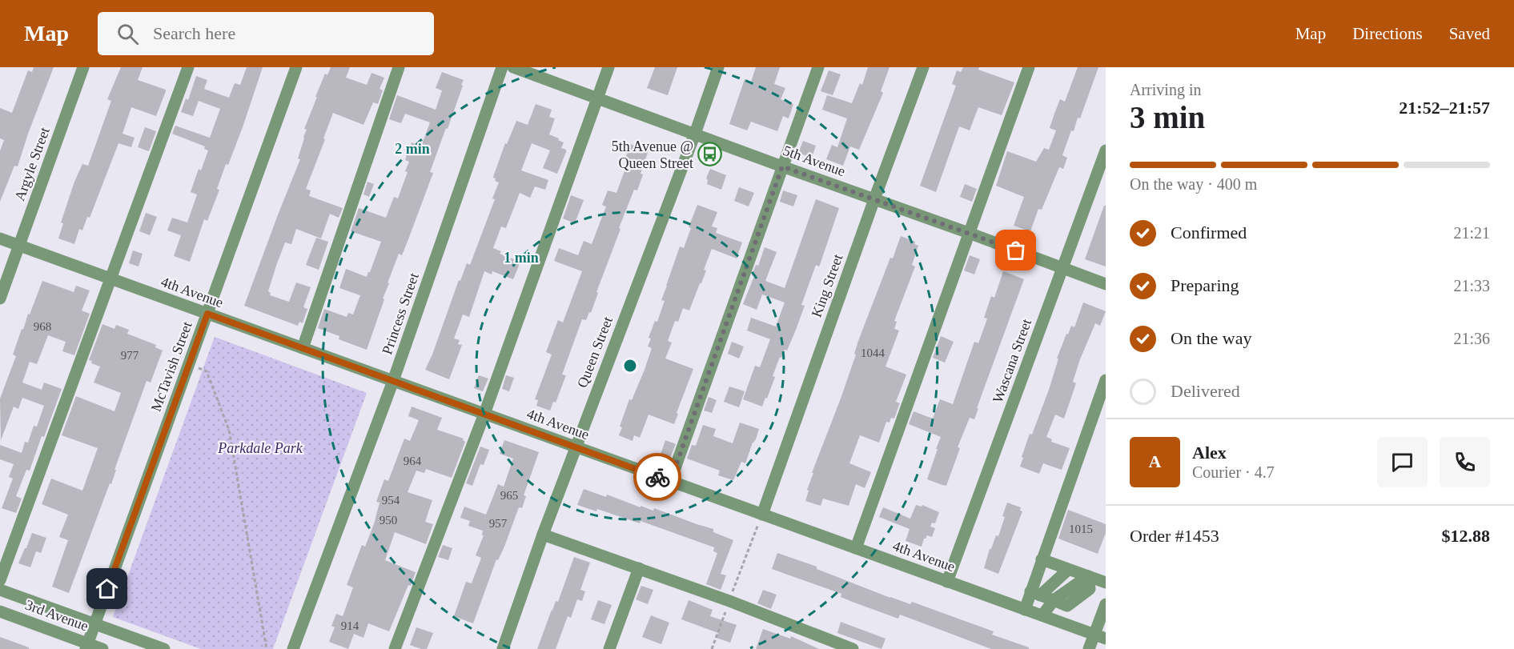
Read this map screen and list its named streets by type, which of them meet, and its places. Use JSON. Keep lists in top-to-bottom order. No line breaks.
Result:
{"streets":{"street":["5th Avenue","Argyle Street","King Street","4th Avenue","Princess Street","Queen Street","Wascana Street","McTavish Street","3rd Avenue"]},"crossings":[["5th Avenue","King Street"],["5th Avenue","Queen Street"],["5th Avenue","Wascana Street"],["Argyle Street","4th Avenue"],["King Street","4th Avenue"],["4th Avenue","Princess Street"],["4th Avenue","Queen Street"],["4th Avenue","Wascana Street"],["4th Avenue","McTavish Street"],["McTavish Street","3rd Avenue"]],"parks":["Parkdale Park"],"places":{"bus stop":["5th Avenue @ Queen Street"]},"house_numbers":["968","1044","977","964","965","954","950","957","1015","914"],"page":{"header":"Map","search":"Search here","nav":["Map","Directions","Saved"],"heading":["3 min","Arriving in","21:52–21:57"],"panel":["Alex","Courier · 4.7","Order #1453","$12.88"],"bar":"On the way · 400 m","list":[["Confirmed","21:21"],["Preparing","21:33"],["On the way","21:36"],"Delivered"],"round":"A"},"rings":["2 min","1 min"]}
